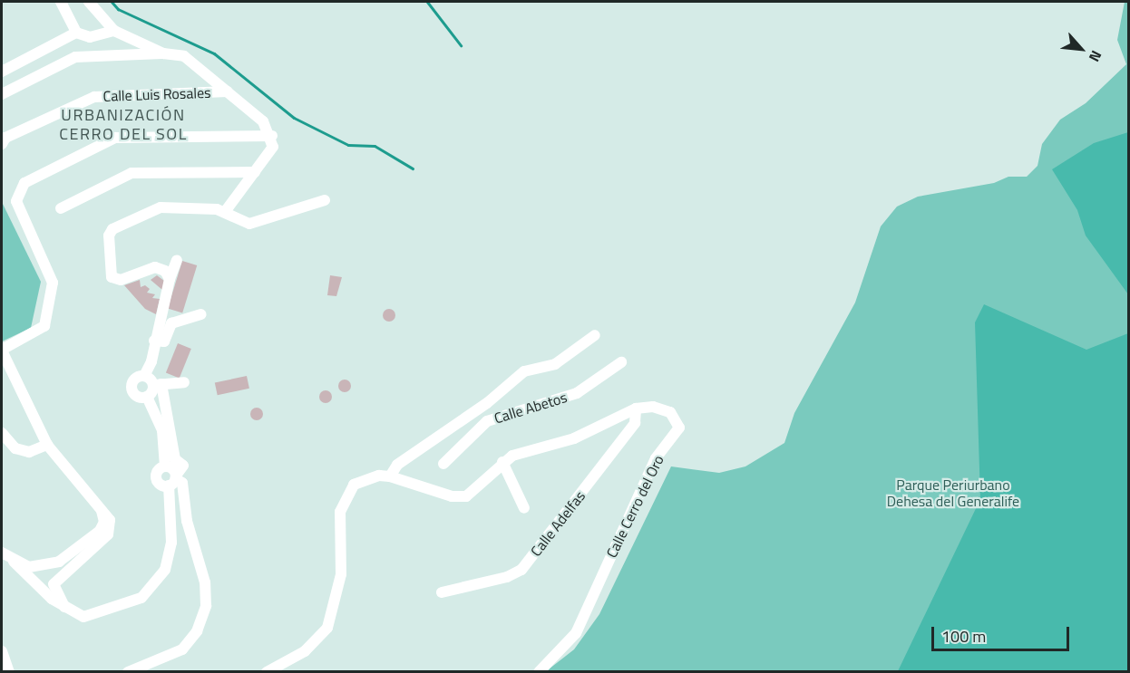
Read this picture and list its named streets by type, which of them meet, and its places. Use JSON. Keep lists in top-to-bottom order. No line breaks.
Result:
{"streets":{"street":["Calle Luis Rosales","Calle Abetos","Calle Cerro del Oro","Calle Adelfas"]},"crossings":[["Calle Abetos","Calle Cerro del Oro"],["Calle Cerro del Oro","Calle Adelfas"]],"districts":["URBANIZACIÓN CERRO DEL SOL"],"parks":["Parque Periurbano Dehesa del Generalife"],"scale_bar":"100 m","north":"bottom right"}
